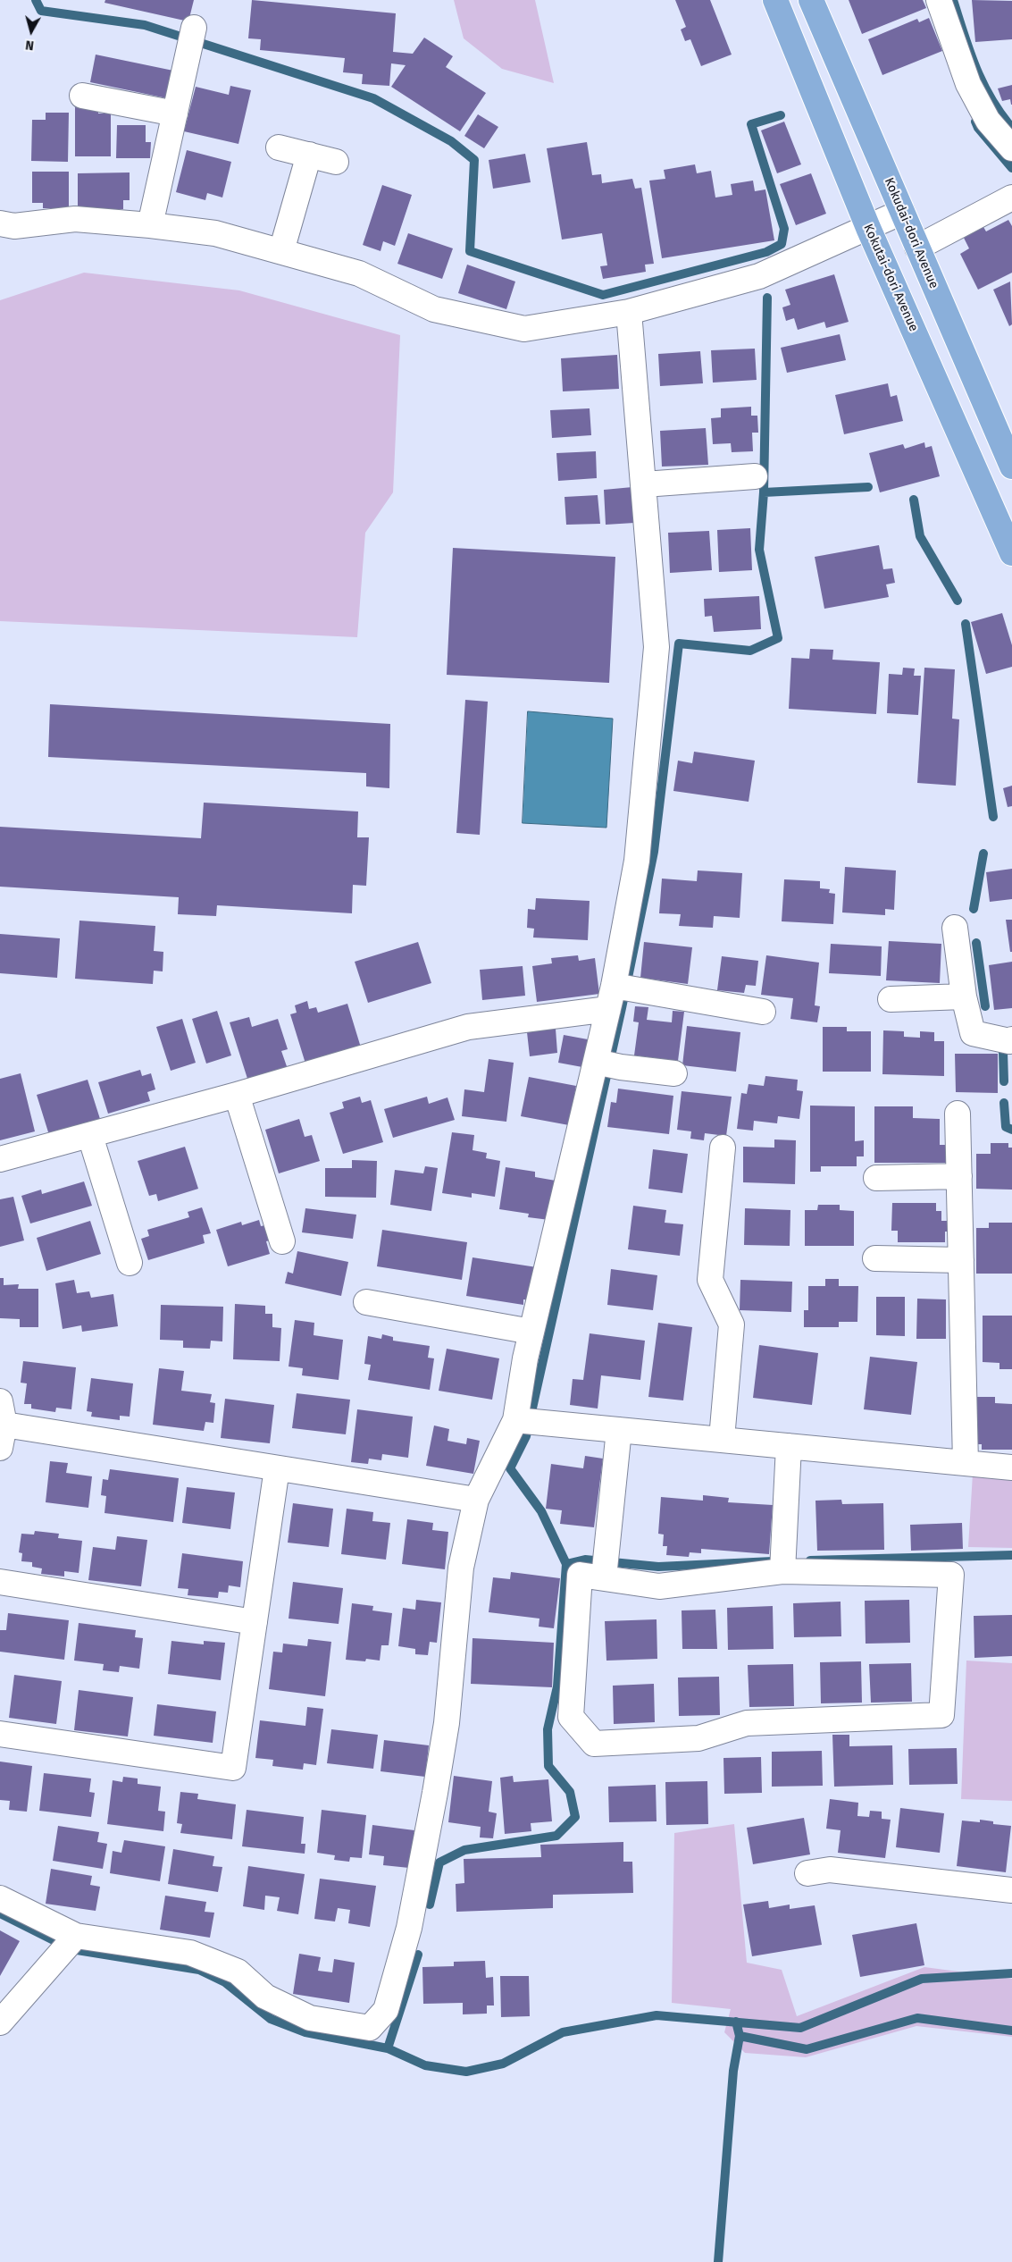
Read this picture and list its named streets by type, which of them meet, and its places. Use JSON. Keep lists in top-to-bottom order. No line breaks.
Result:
{"streets":{"highway":["Kokudai-dori Avenue","Kokutai-dori Avenue"]},"north":"bottom"}
